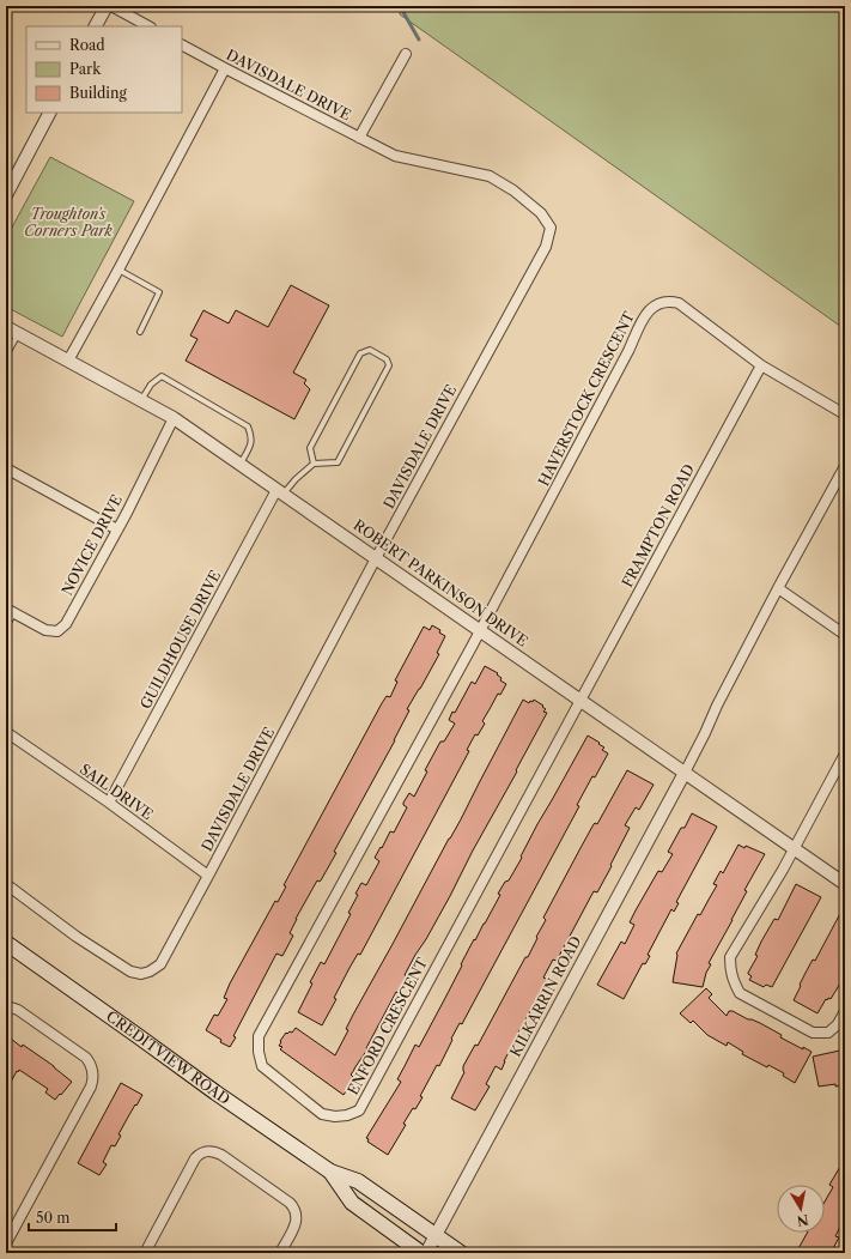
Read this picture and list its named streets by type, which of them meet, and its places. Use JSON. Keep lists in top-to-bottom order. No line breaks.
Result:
{"streets":{"main road":["CREDITVIEW ROAD"],"street":["DAVISDALE DRIVE","HAVERSTOCK CRESCENT","FRAMPTON ROAD","NOVICE DRIVE","ROBERT PARKINSON DRIVE","GUILDHOUSE DRIVE","SAIL DRIVE","KILKARRIN ROAD","ENFORD CRESCENT"]},"crossings":[["DAVISDALE DRIVE","ROBERT PARKINSON DRIVE"],["DAVISDALE DRIVE","SAIL DRIVE"],["HAVERSTOCK CRESCENT","FRAMPTON ROAD"],["HAVERSTOCK CRESCENT","ROBERT PARKINSON DRIVE"],["HAVERSTOCK CRESCENT","ENFORD CRESCENT"],["FRAMPTON ROAD","ROBERT PARKINSON DRIVE"],["FRAMPTON ROAD","ENFORD CRESCENT"],["NOVICE DRIVE","ROBERT PARKINSON DRIVE"],["ROBERT PARKINSON DRIVE","GUILDHOUSE DRIVE"],["ROBERT PARKINSON DRIVE","KILKARRIN ROAD"],["ROBERT PARKINSON DRIVE","ENFORD CRESCENT"],["GUILDHOUSE DRIVE","SAIL DRIVE"],["KILKARRIN ROAD","CREDITVIEW ROAD"]],"parks":["Troughton's Corners Park"],"legend":["Road","Park","Building"],"scale_bar":"50 m","north":"bottom"}
